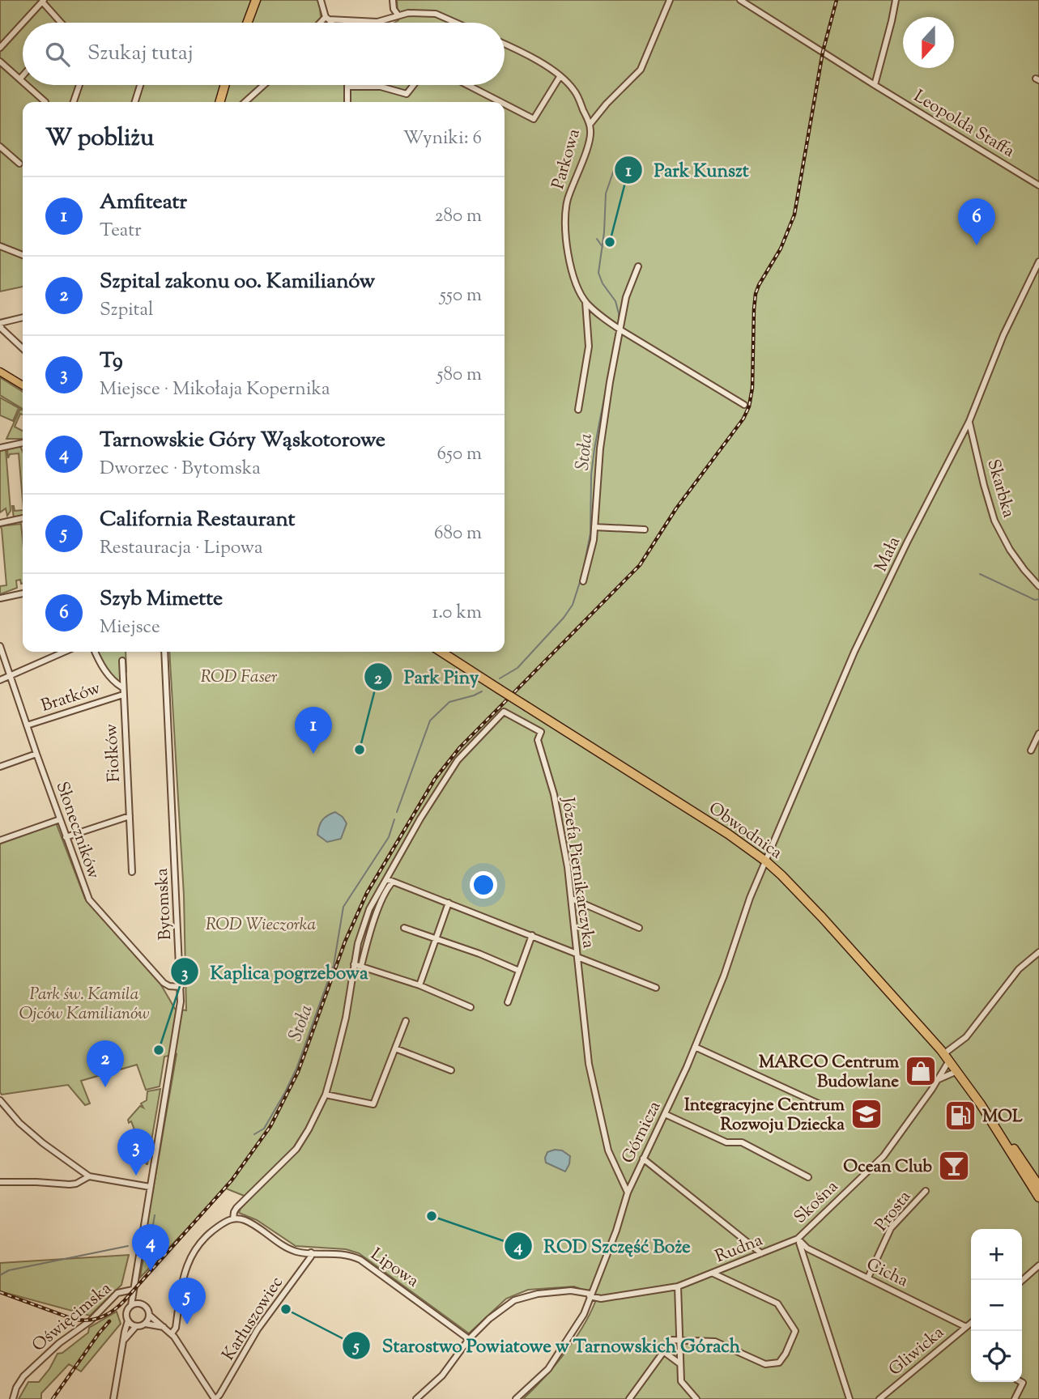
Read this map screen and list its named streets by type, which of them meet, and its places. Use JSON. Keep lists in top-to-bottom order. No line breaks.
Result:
{"streets":{"highway":["Obwodnica"],"street":["Leopolda Staffa","Parkowa","Skarbka","Mała","Bratków","Fiołków","Słoneczników","Józefa Piernikarczyka","Bytomska","Górnicza","Skośna","Prosta","Rudna","Lipowa","Cicha","Oświęcimska","Karłuszowiec","Gliwicka"]},"crossings":[["Skarbka","Mała"],["Mała","Obwodnica"],["Mała","Górnicza"],["Bratków","Fiołków"],["Bratków","Słoneczników"],["Słoneczników","Bytomska"],["Obwodnica","Górnicza"],["Obwodnica","Skośna"],["Józefa Piernikarczyka","Górnicza"],["Bytomska","Oświęcimska"],["Górnicza","Rudna"],["Skośna","Rudna"],["Skośna","Cicha"],["Prosta","Cicha"],["Rudna","Lipowa"],["Rudna","Cicha"],["Lipowa","Karłuszowiec"],["Cicha","Gliwicka"]],"water":["Stoła"],"parks":["ROD Faser","ROD Wieczorka","Park św. Kamila Ojców Kamilianów"],"places":{"other":["Park Kunszt","Park Piny","Kaplica pogrzebowa","ROD Szczęść Boże","Starostwo Powiatowe w Tarnowskich Górach"],"shop":["MARCO Centrum Budowlane"],"school or university":["Integracyjne Centrum Rozwoju Dziecka"],"fuel station":["MOL"],"bar":["Ocean Club"]},"north":"bottom","page":{"search":"Szukaj tutaj","heading":["W pobliżu","Wyniki: 6"],"list":[{"mark":"1","name":"Amfiteatr","note":"Teatr","value":"280 m"},{"mark":"2","name":"Szpital zakonu oo. Kamilianów","note":"Szpital","value":"550 m"},{"mark":"3","name":"T9","note":"Miejsce · Mikołaja Kopernika","value":"580 m"},{"mark":"4","name":"Tarnowskie Góry Wąskotorowe","note":"Dworzec · Bytomska","value":"650 m"},{"mark":"5","name":"California Restaurant","note":"Restauracja · Lipowa","value":"680 m"},{"mark":"6","name":"Szyb Mimette","note":"Miejsce","value":"1.0 km"}],"pins":["6","1","2","3","4","5"],"map_buttons":["+","−"]}}
